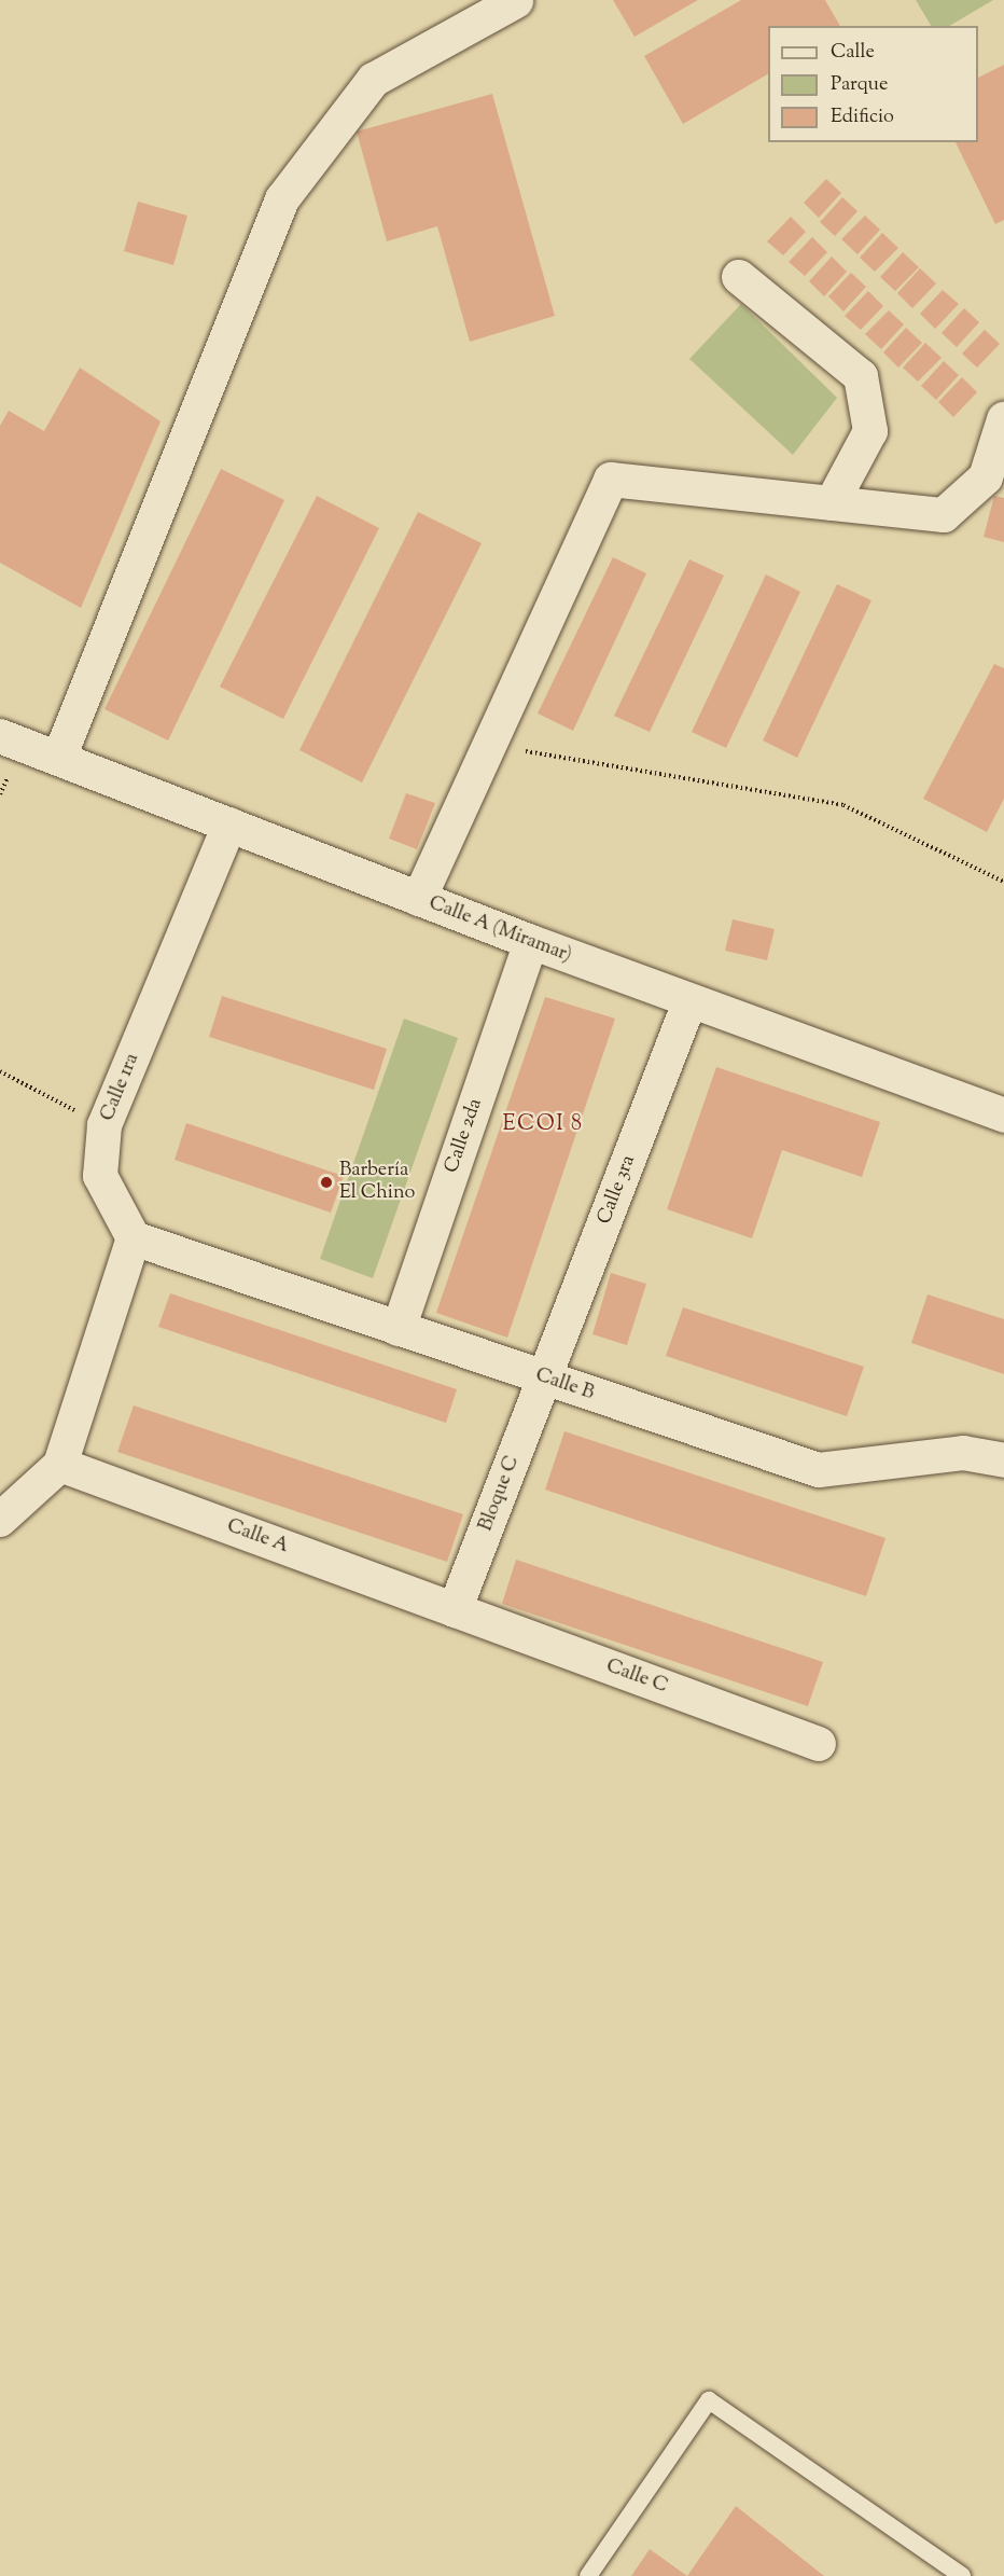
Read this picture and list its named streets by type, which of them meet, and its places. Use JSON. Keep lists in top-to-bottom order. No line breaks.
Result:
{"streets":{"street":["Calle A (Miramar)","Calle 1ra","Calle 2da","Calle 3ra","Calle B","Bloque C","Calle A","Calle C"]},"crossings":[["Calle A (Miramar)","Calle 1ra"],["Calle A (Miramar)","Calle 2da"],["Calle A (Miramar)","Calle 3ra"],["Calle 1ra","Calle B"],["Calle 2da","Calle B"],["Calle 3ra","Calle B"],["Calle 3ra","Bloque C"],["Calle B","Bloque C"],["Bloque C","Calle A"],["Bloque C","Calle C"],["Calle A","Calle C"]],"districts":["ECOI 8"],"places":["Barbería El Chino"],"legend":["Calle","Parque","Edificio"]}
